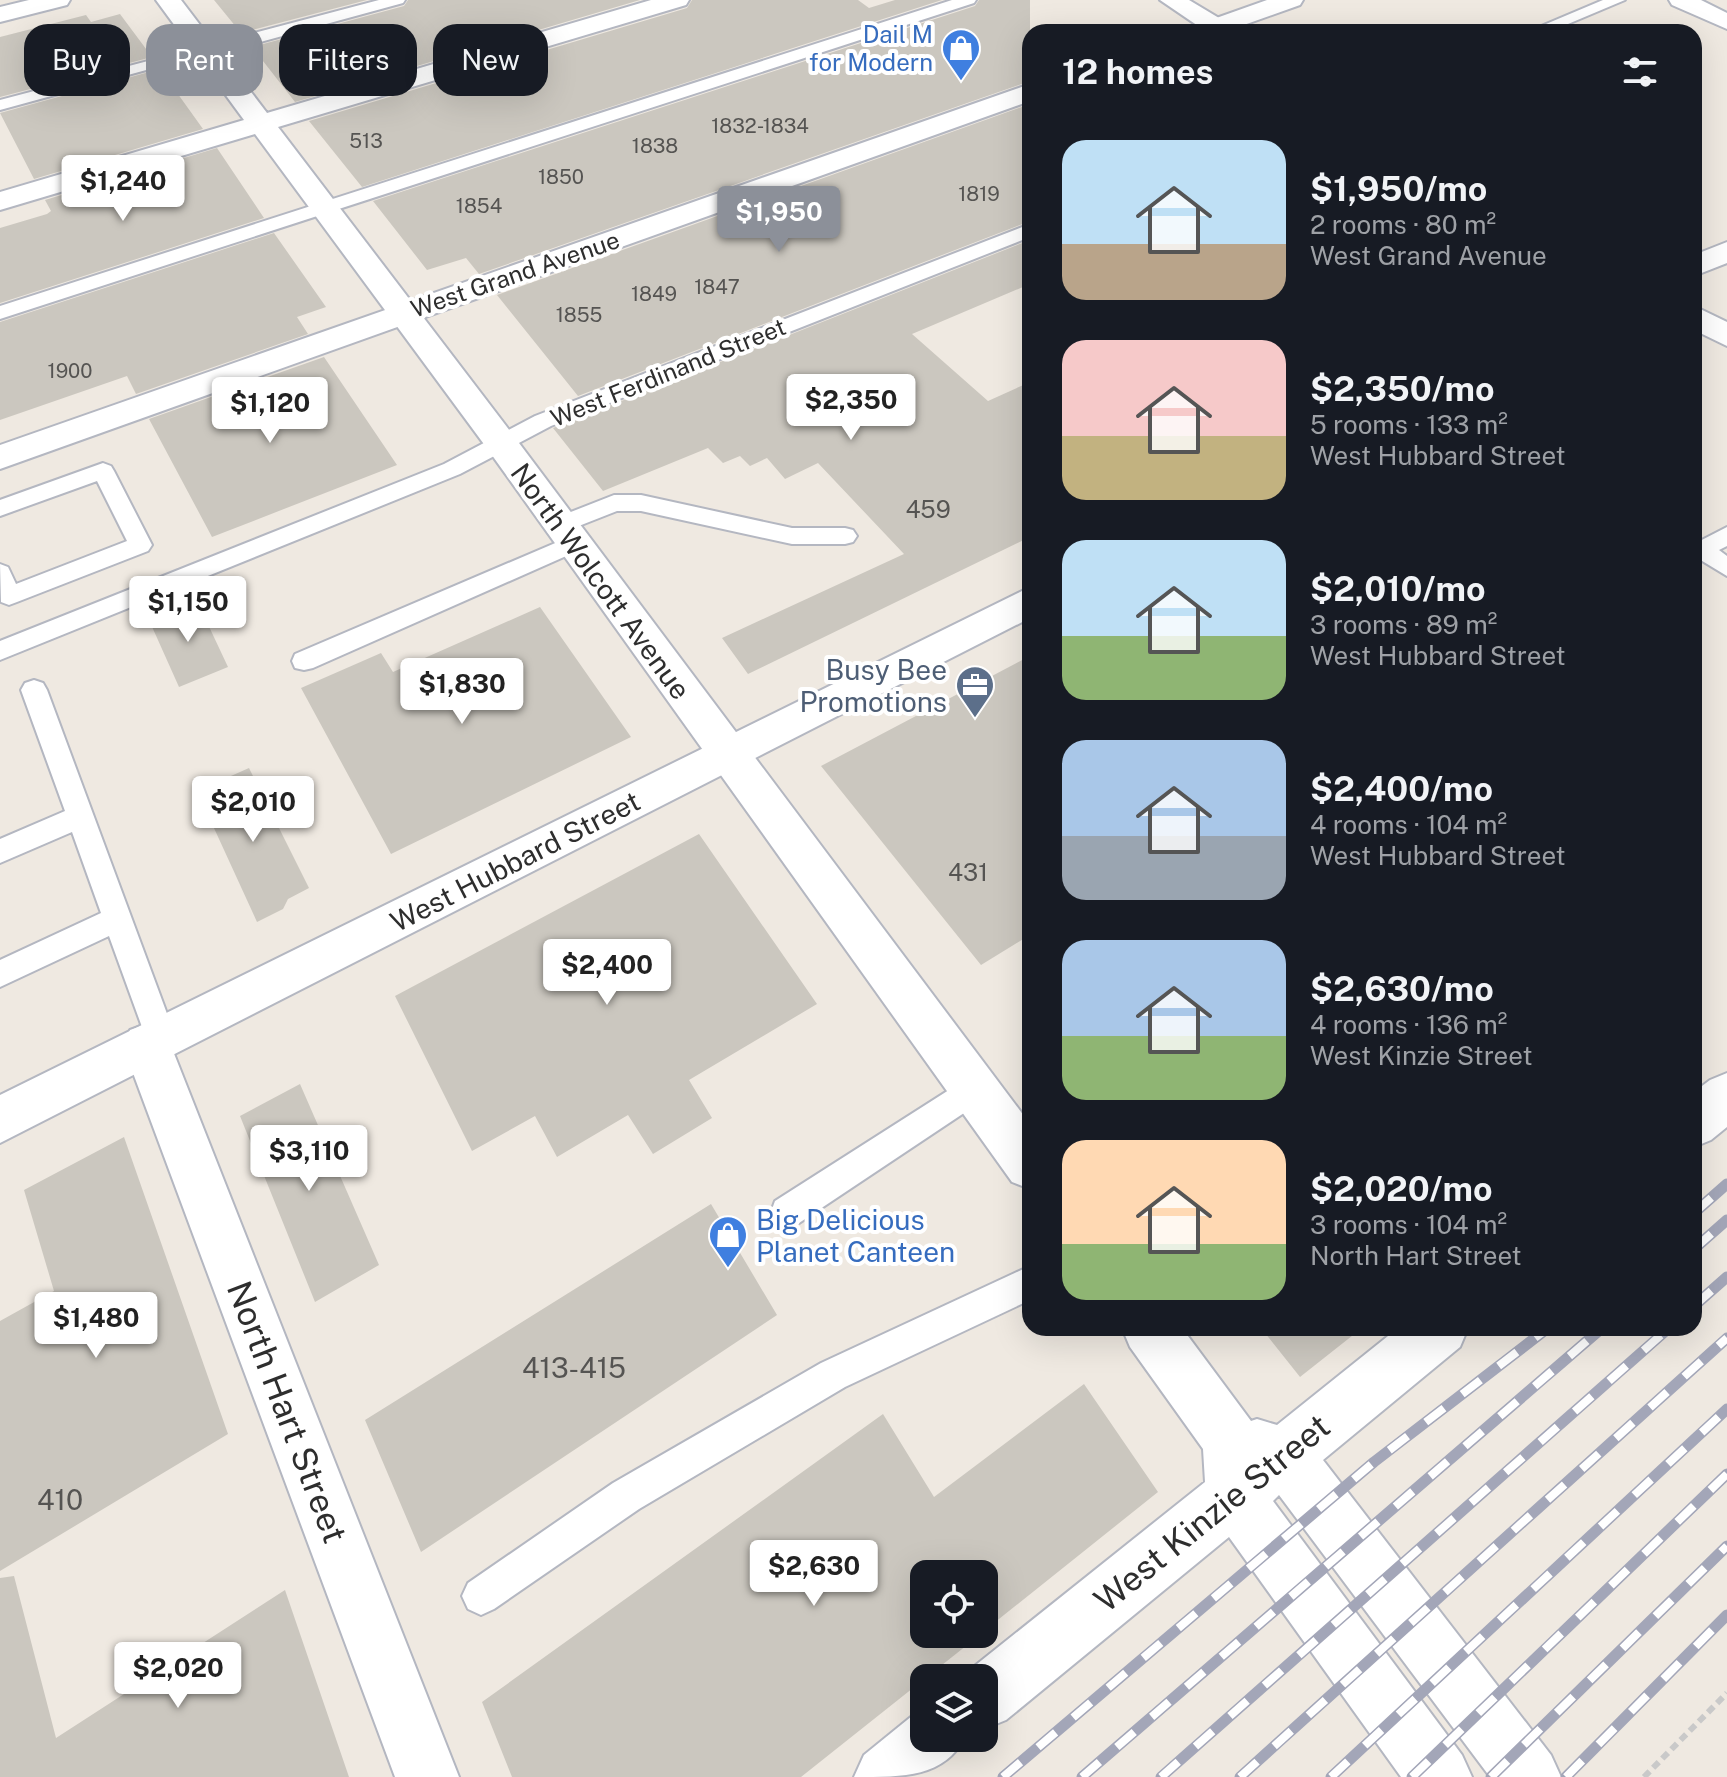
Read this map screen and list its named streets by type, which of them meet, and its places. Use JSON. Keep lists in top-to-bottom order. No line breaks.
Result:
{"streets":{"street":["West Grand Avenue","North Wolcott Avenue","West Hubbard Street","North Hart Street","West Kinzie Street"],"lane":["West Ferdinand Street"]},"crossings":[["West Grand Avenue","North Wolcott Avenue"],["West Ferdinand Street","North Wolcott Avenue"],["North Wolcott Avenue","West Hubbard Street"],["West Hubbard Street","North Hart Street"]],"places":{"shop":["Dail M for Modern","Big Delicious Planet Canteen"],"office":["Busy Bee Promotions"]},"house_numbers":["1832-1834","513","1838","1850","1819","1854","1847","1849","1855","1900","459","431","413-415","410"],"page":{"chip":["Buy","Rent","Filters","New"],"heading":"12 homes","list":[{"name":"$1,950/mo","note":"2 rooms · 80 m² · West Grand Avenue"},{"name":"$2,350/mo","note":"5 rooms · 133 m² · West Hubbard Street"},{"name":"$2,010/mo","note":"3 rooms · 89 m² · West Hubbard Street"},{"name":"$2,400/mo","note":"4 rooms · 104 m² · West Hubbard Street"},{"name":"$2,630/mo","note":"4 rooms · 136 m² · West Kinzie Street"},{"name":"$2,020/mo","note":"3 rooms · 104 m² · North Hart Street"}],"price":["$1,240","$1,950","$2,350","$1,120","$1,150","$1,830","$2,010","$2,400","$3,110","$1,480","$2,630","$2,020"]}}
